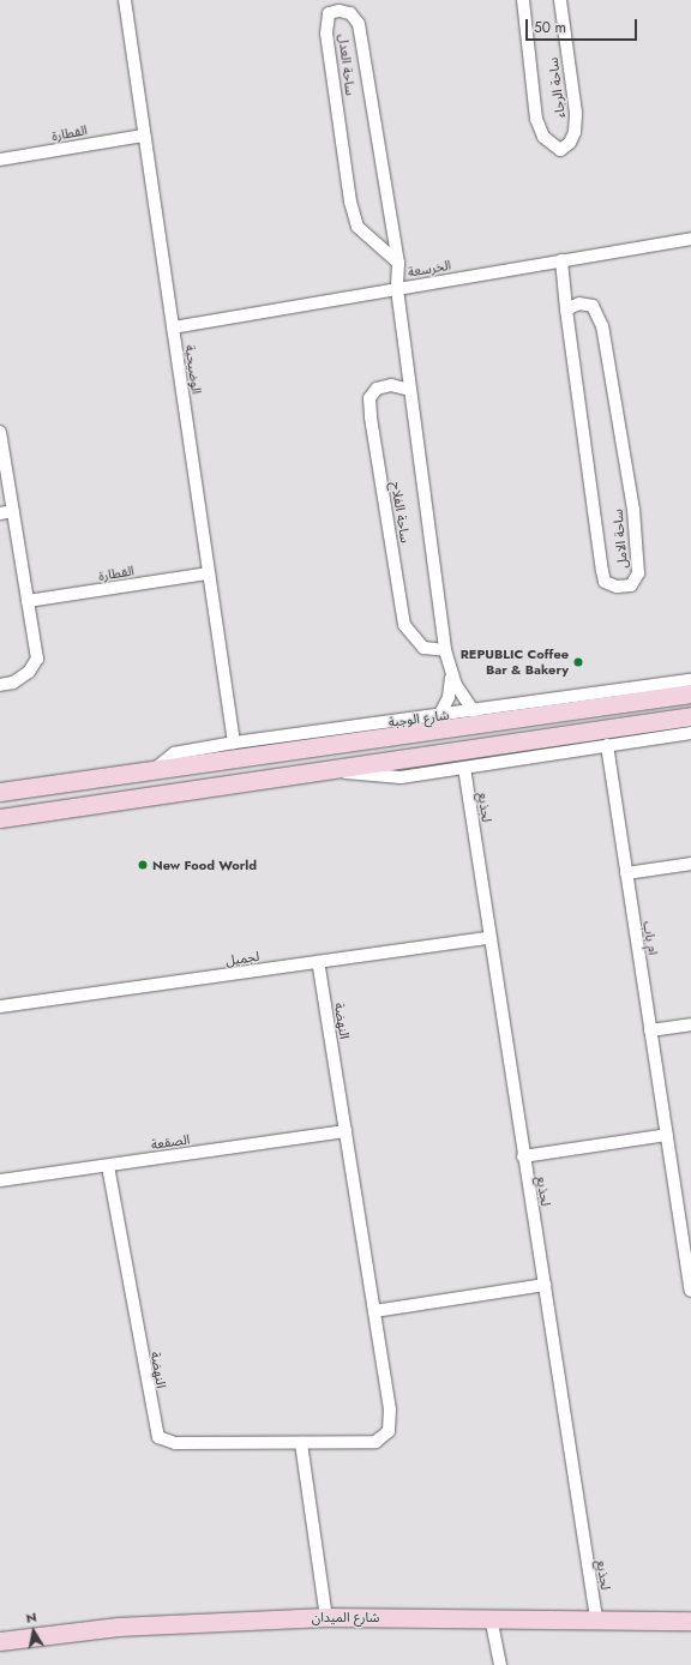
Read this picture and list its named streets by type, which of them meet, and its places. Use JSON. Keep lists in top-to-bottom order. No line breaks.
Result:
{"streets":{"street":["ساحة العدل","ساحة الرجاء","القطارة","الخرسعة","الوضيحية","ساحة الفلاح","ساحة الامل","شارع الوجبة","لجذيع","ام باب","لجميل","النهضة","الصقعة","شارع الميدان"]},"crossings":[["ساحة العدل","الخرسعة"],["ساحة العدل","ساحة الفلاح"],["القطارة","الوضيحية"],["الخرسعة","الوضيحية"],["الخرسعة","ساحة الفلاح"],["الخرسعة","ساحة الامل"],["الوضيحية","شارع الوجبة"],["ساحة الفلاح","شارع الوجبة"],["لجذيع","لجميل"],["لجذيع","شارع الميدان"],["لجميل","النهضة"],["النهضة","الصقعة"]],"places":["REPUBLIC Coffee Bar & Bakery","New Food World"],"scale_bar":"50 m","north":"top"}
